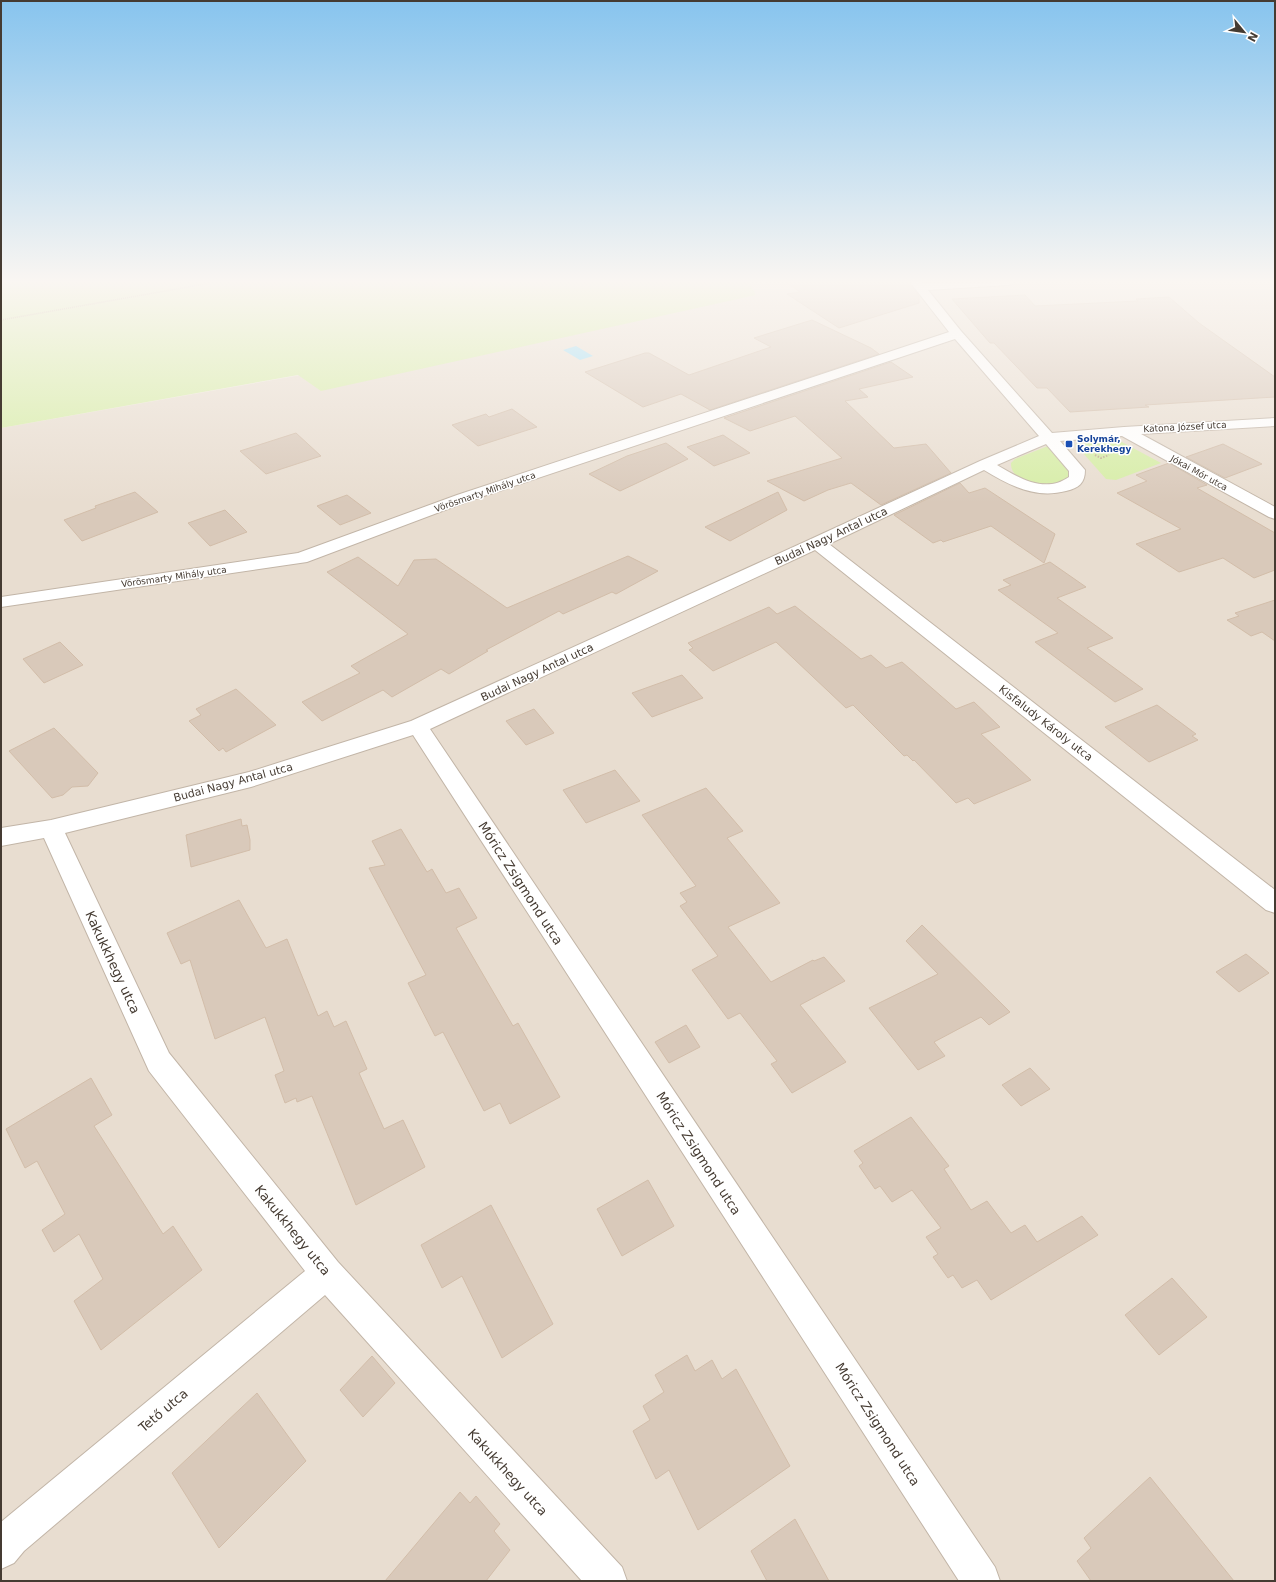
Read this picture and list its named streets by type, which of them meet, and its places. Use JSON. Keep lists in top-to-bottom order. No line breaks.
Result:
{"streets":{"street":["Katona József utca","Jókai Mór utca","Vörösmarty Mihály utca","Budai Nagy Antal utca","Kisfaludy Károly utca","Móricz Zsigmond utca","Kakukkhegy utca","Tető utca"]},"crossings":[["Katona József utca","Jókai Mór utca"],["Katona József utca","Budai Nagy Antal utca"],["Budai Nagy Antal utca","Kisfaludy Károly utca"],["Budai Nagy Antal utca","Móricz Zsigmond utca"],["Budai Nagy Antal utca","Kakukkhegy utca"],["Kakukkhegy utca","Tető utca"]],"places":{"transit":["Solymár, Kerekhegy"]},"north":"bottom right"}
